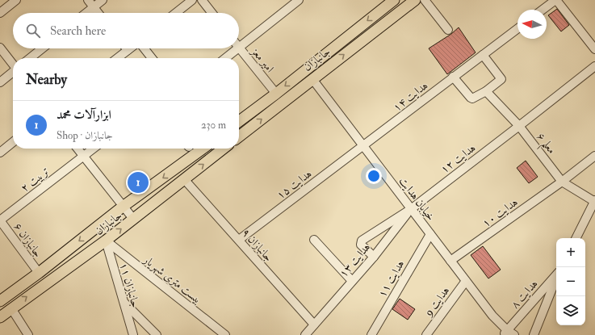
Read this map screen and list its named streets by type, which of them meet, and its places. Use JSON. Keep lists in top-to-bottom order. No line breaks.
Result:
{"streets":{"main road":["جانبازان"],"street":["امیر معز","هدایت ۱۴","معلم ۶","هدایت ۱۲","تربیت ۲","هدایت ۱۵","خیابان هدایت","هدایت ۱۰","جانبازان ۶","جانبازان ۹","هدایت ۱۳","هدایت ۱۱","بیست متری شهریار","جانبازان ۱۱","هدایت ۸","هدایت 9"]},"crossings":[["جانبازان","امیر معز"],["جانبازان","خیابان هدایت"],["جانبازان","جانبازان ۶"],["جانبازان","جانبازان ۹"],["جانبازان","بیست متری شهریار"],["جانبازان","جانبازان ۱۱"],["هدایت ۱۴","هدایت ۱۵"],["هدایت ۱۴","خیابان هدایت"],["معلم ۶","هدایت ۱۲"],["معلم ۶","هدایت ۱۰"],["هدایت ۱۲","خیابان هدایت"],["هدایت ۱۲","هدایت ۱۳"],["تربیت ۲","جانبازان ۶"],["هدایت ۱۵","خیابان هدایت"],["هدایت ۱۵","جانبازان ۹"],["خیابان هدایت","هدایت ۱۰"],["خیابان هدایت","هدایت ۱۳"],["خیابان هدایت","هدایت ۱۱"],["خیابان هدایت","هدایت ۸"],["خیابان هدایت","هدایت 9"],["جانبازان ۹","هدایت ۱۳"],["بیست متری شهریار","جانبازان ۱۱"]],"north":"left","page":{"search":"Search here","heading":"Nearby","list":[{"mark":"1","name":"ابزارآلات محمد","note":"Shop · جانبازان","value":"230 m"}],"pins":"1","map_buttons":["+","−"]}}
